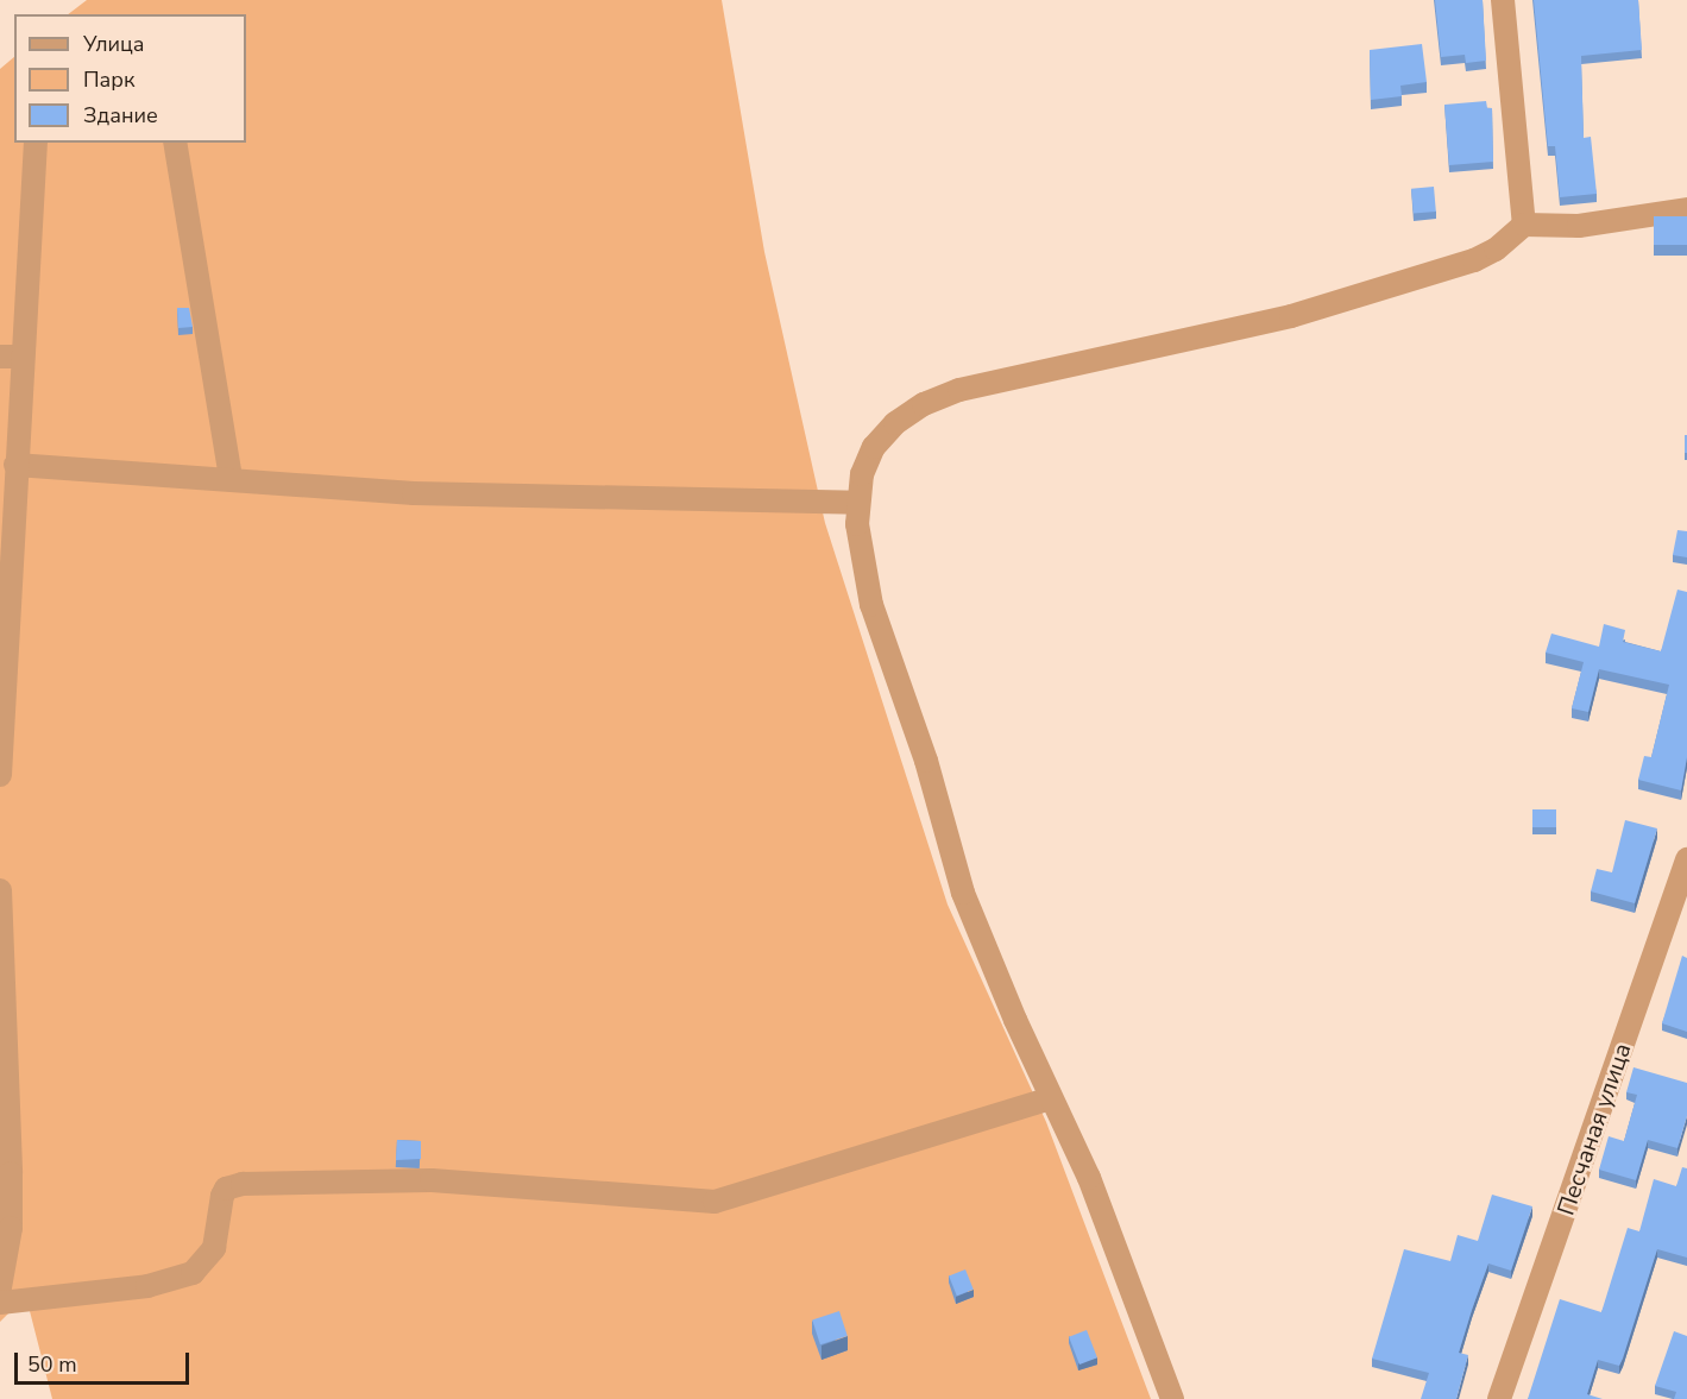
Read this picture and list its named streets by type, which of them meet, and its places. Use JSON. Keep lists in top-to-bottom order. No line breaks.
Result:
{"streets":{"street":["Песчаная улица"]},"legend":["Улица","Парк","Здание"],"scale_bar":"50 m"}
